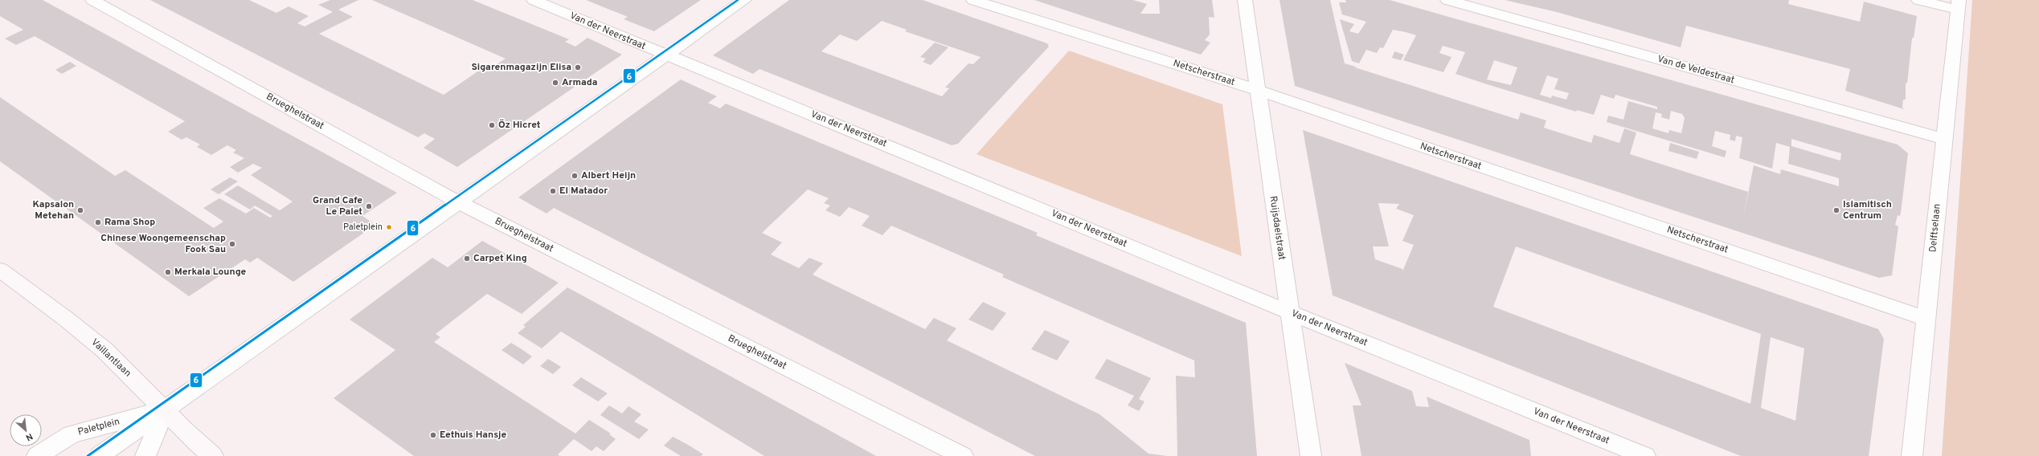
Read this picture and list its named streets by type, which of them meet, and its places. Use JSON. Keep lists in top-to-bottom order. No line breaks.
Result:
{"streets":{"main road":["Vaillantlaan"],"street":["Van der Neerstraat","Van de Veldestraat","Netscherstraat","Brueghelstraat","Ruijsdaelstraat","Delftselaan","Paletplein"]},"crossings":[["Van der Neerstraat","Ruijsdaelstraat"],["Van de Veldestraat","Delftselaan"],["Netscherstraat","Ruijsdaelstraat"],["Netscherstraat","Delftselaan"],["Vaillantlaan","Paletplein"]],"places":["Sigarenmagazijn Elisa","Armada","Öz Hicret","Albert Heijn","El Matador","Grand Cafe Le Palet","Kapsalon Metehan","Islamitisch Centrum","Rama Shop","Paletplein","Chinese Woongemeenschap Fook Sau","Carpet King","Merkala Lounge","Eethuis Hansje"],"lines":["transit line 6"],"north":"bottom right"}
